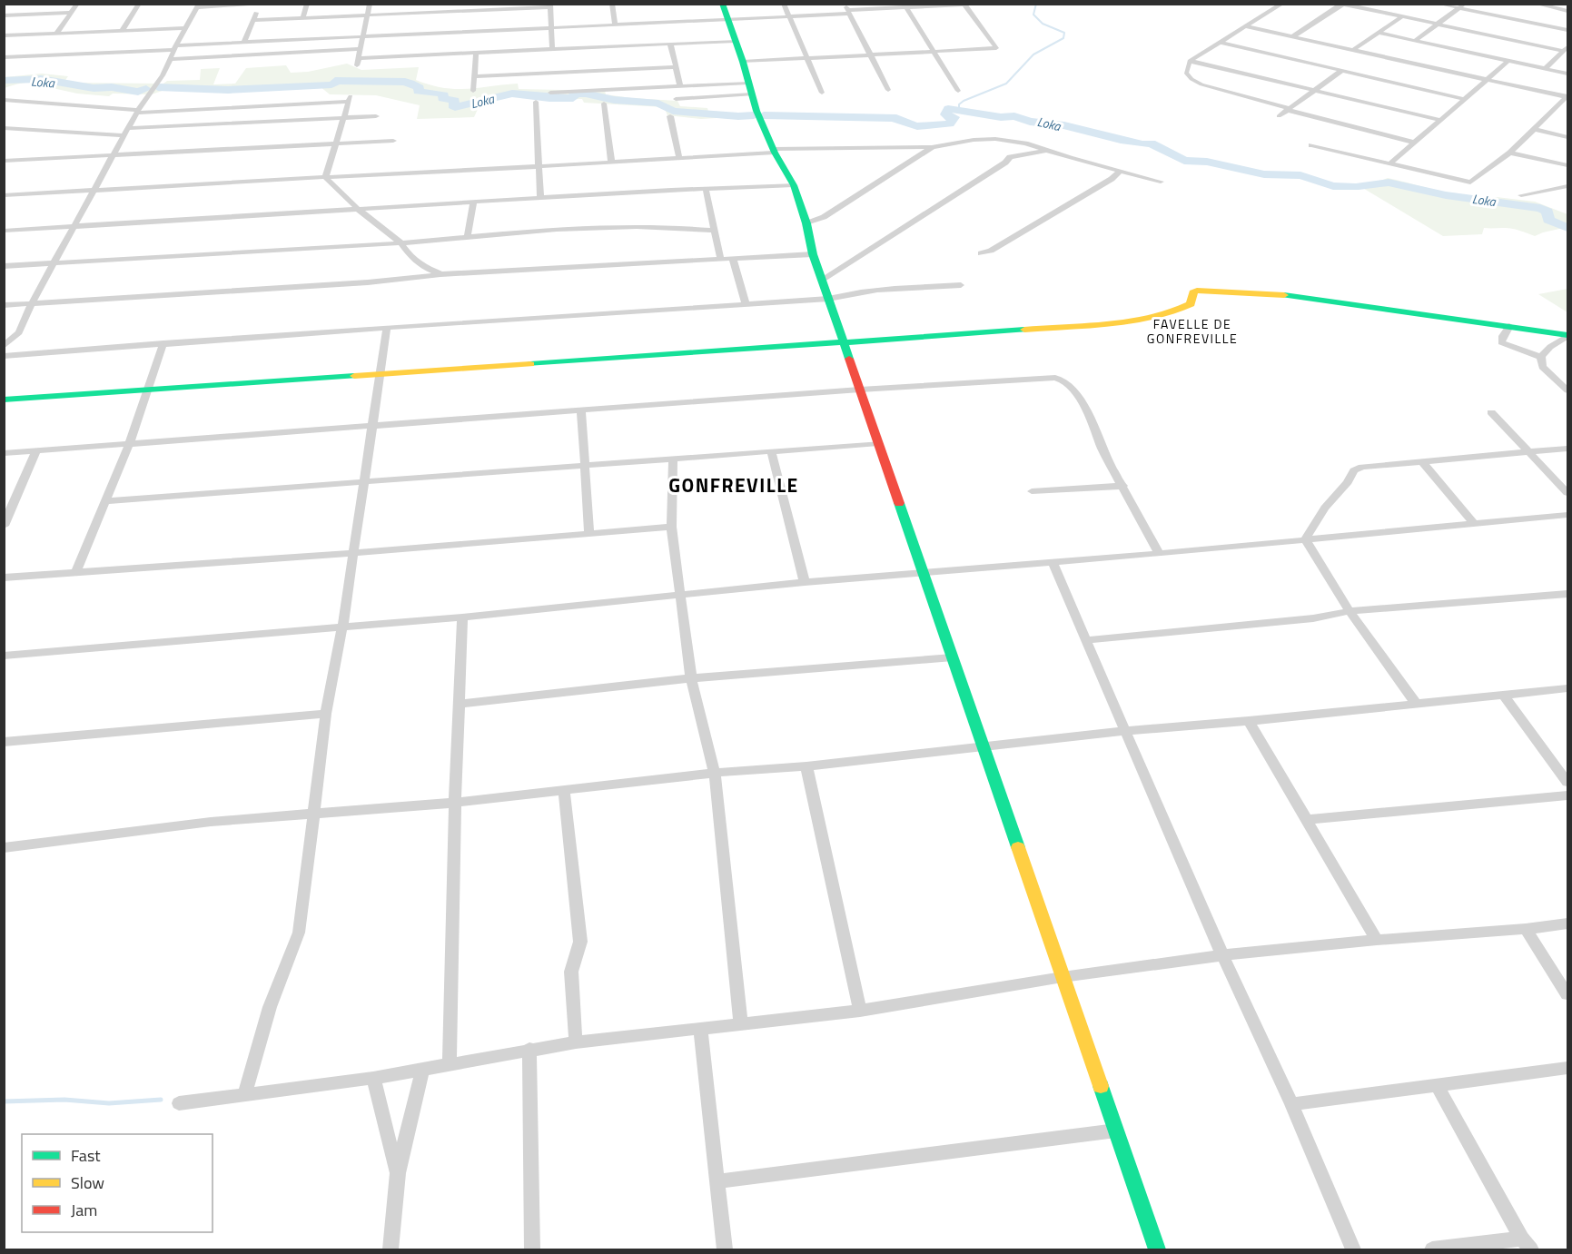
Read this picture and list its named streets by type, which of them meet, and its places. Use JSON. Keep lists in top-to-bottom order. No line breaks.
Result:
{"districts":["FAVELLE DE GONFREVILLE","GONFREVILLE"],"water":["Loka"],"legend":["Fast","Slow","Jam"]}
